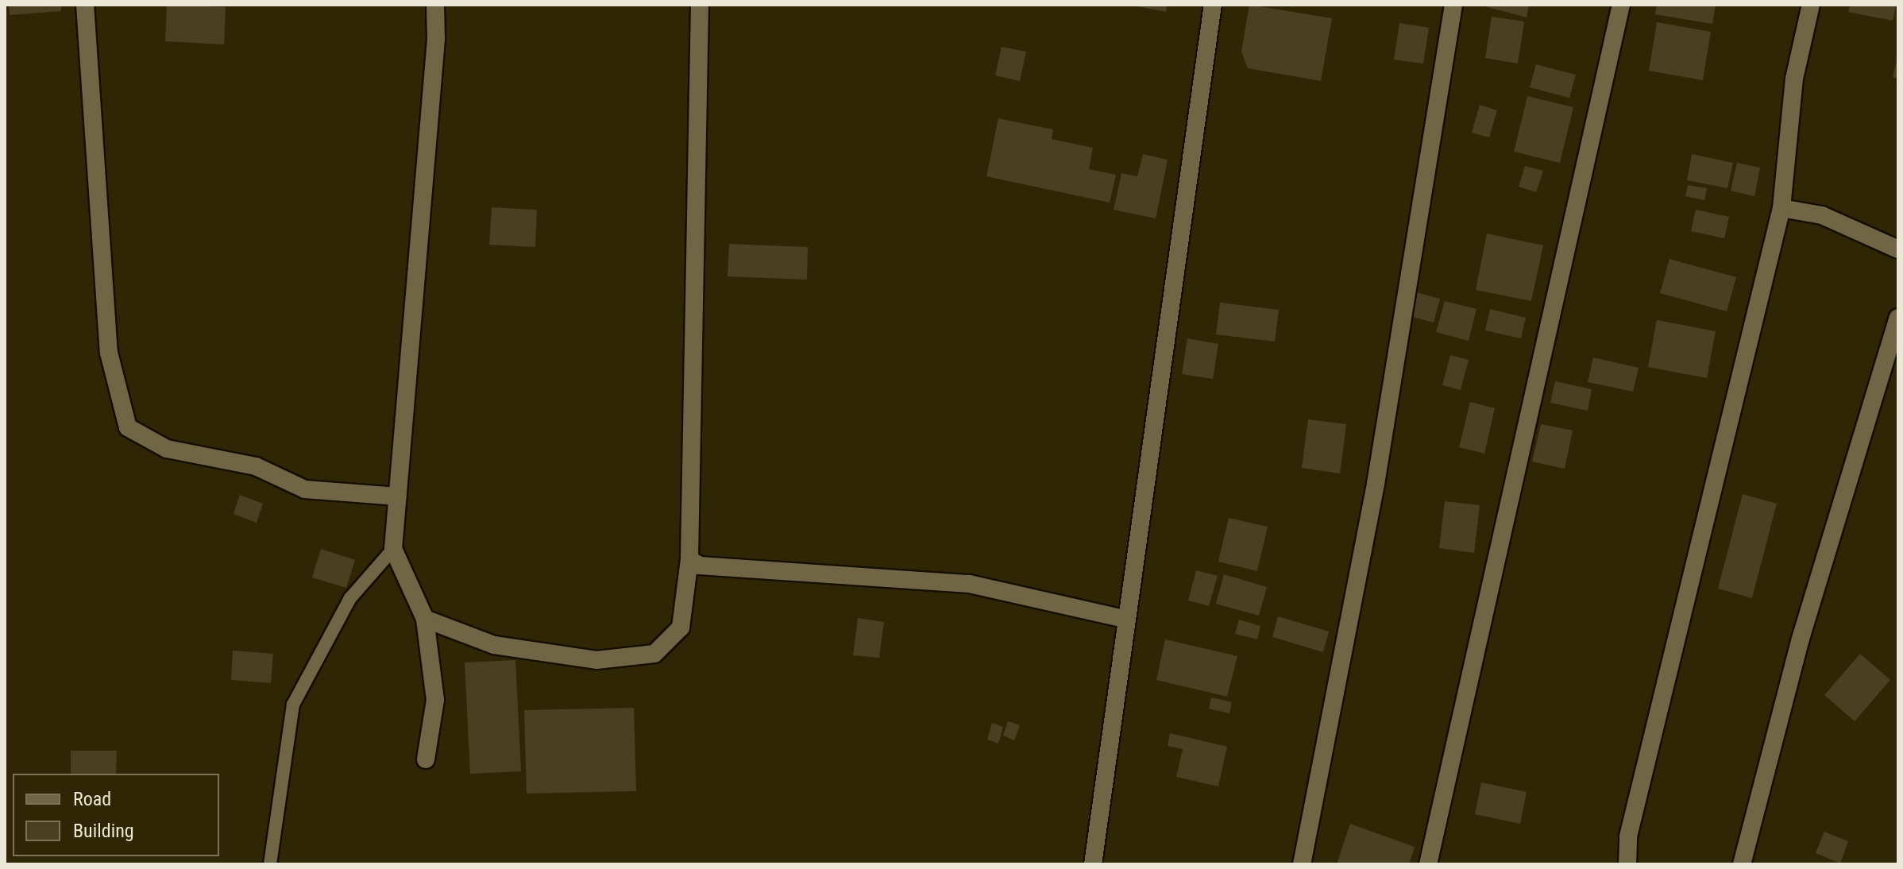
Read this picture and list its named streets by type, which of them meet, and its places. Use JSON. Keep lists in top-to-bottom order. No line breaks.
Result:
{"legend":["Road","Building"]}
